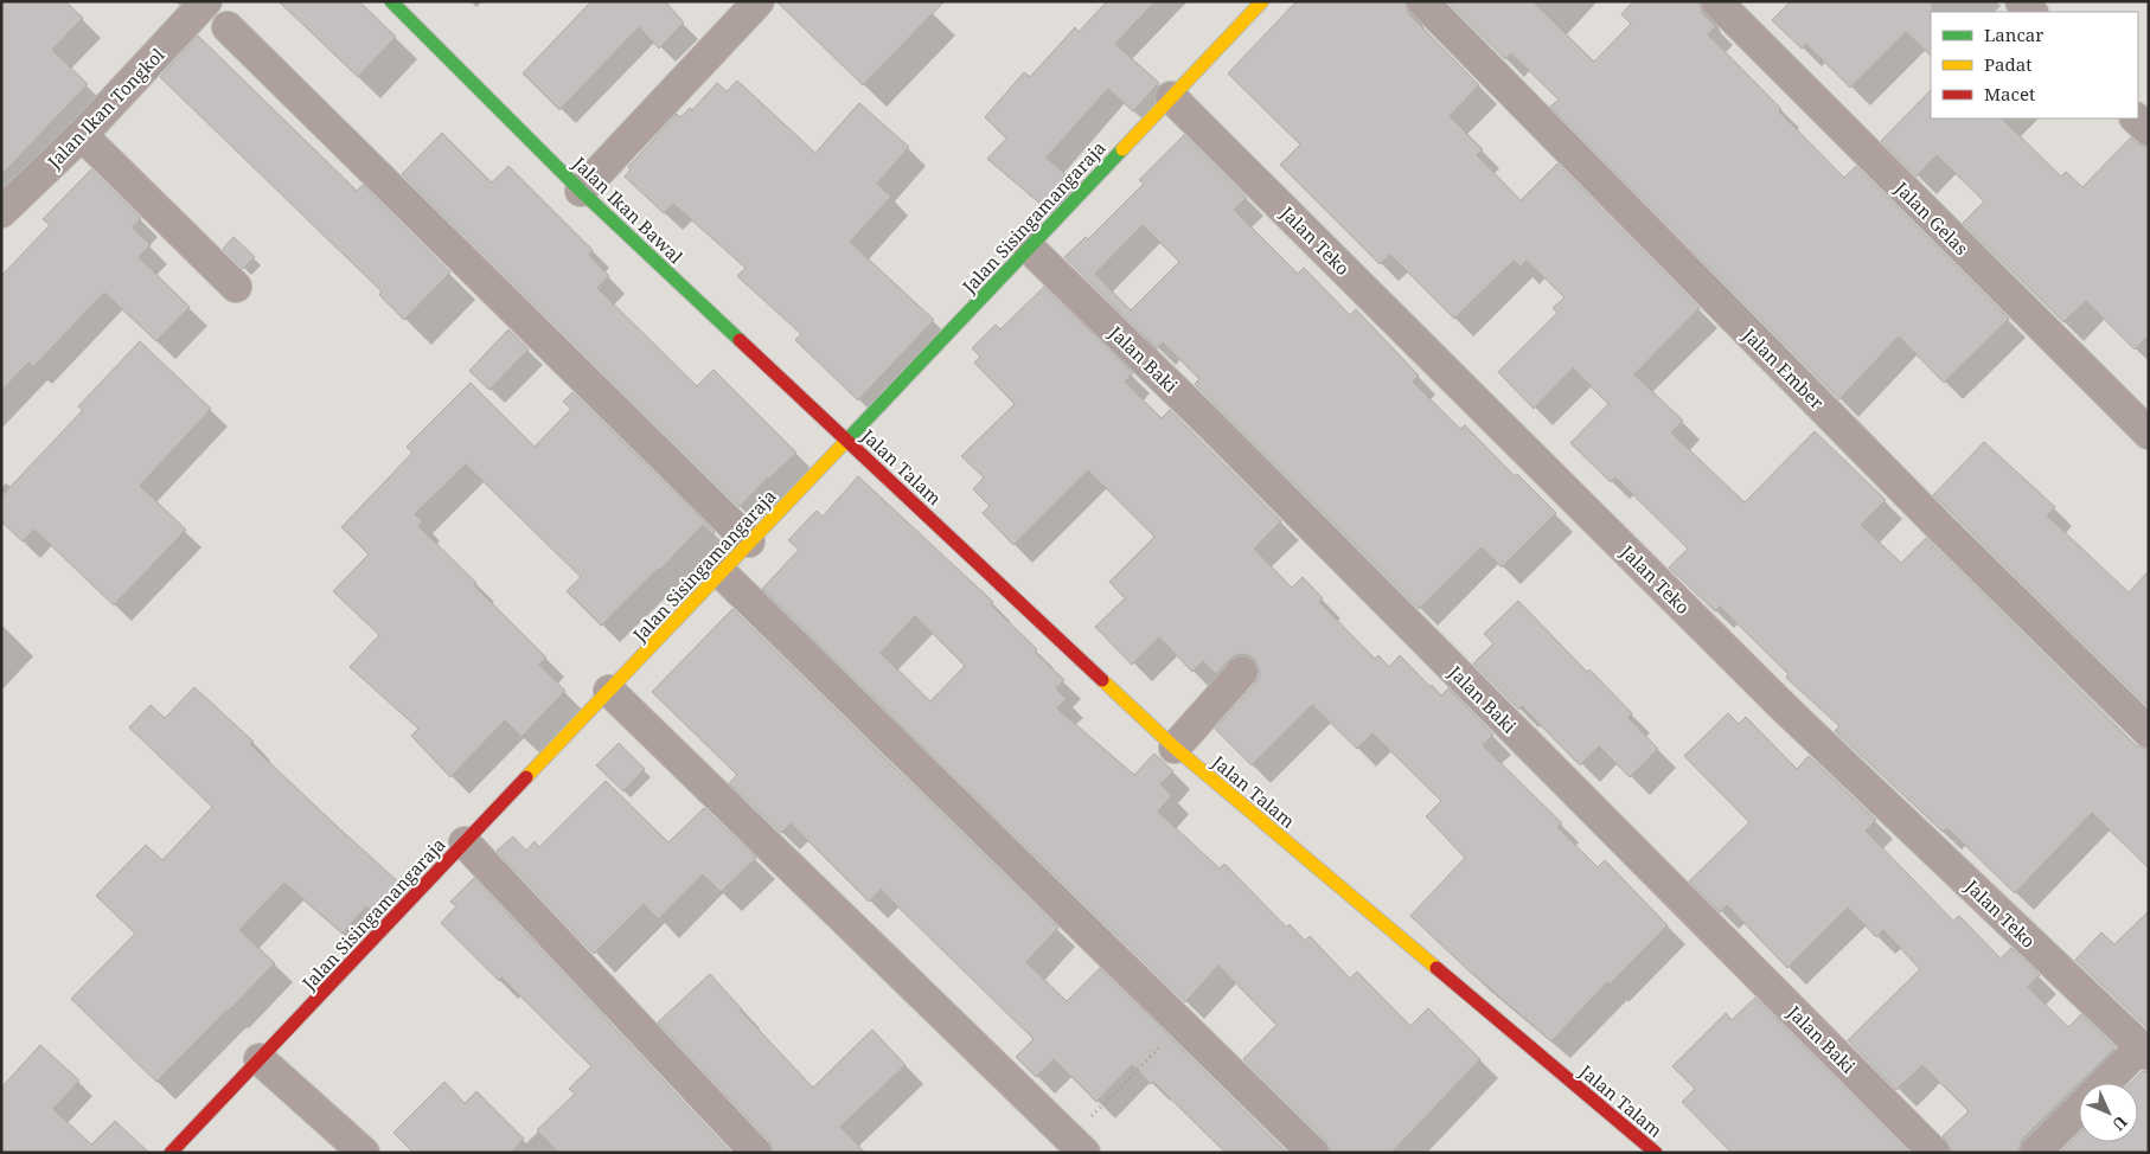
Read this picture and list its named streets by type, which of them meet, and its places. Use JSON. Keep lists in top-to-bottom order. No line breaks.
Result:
{"streets":{"street":["Jalan Ikan Tongkol","Jalan Ikan Bawal","Jalan Sisingamangaraja","Jalan Gelas","Jalan Teko","Jalan Baki","Jalan Ember","Jalan Talam"]},"crossings":[["Jalan Ikan Bawal","Jalan Sisingamangaraja"],["Jalan Ikan Bawal","Jalan Talam"],["Jalan Sisingamangaraja","Jalan Teko"],["Jalan Sisingamangaraja","Jalan Baki"],["Jalan Sisingamangaraja","Jalan Talam"]],"legend":["Lancar","Padat","Macet"],"north":"bottom right"}
